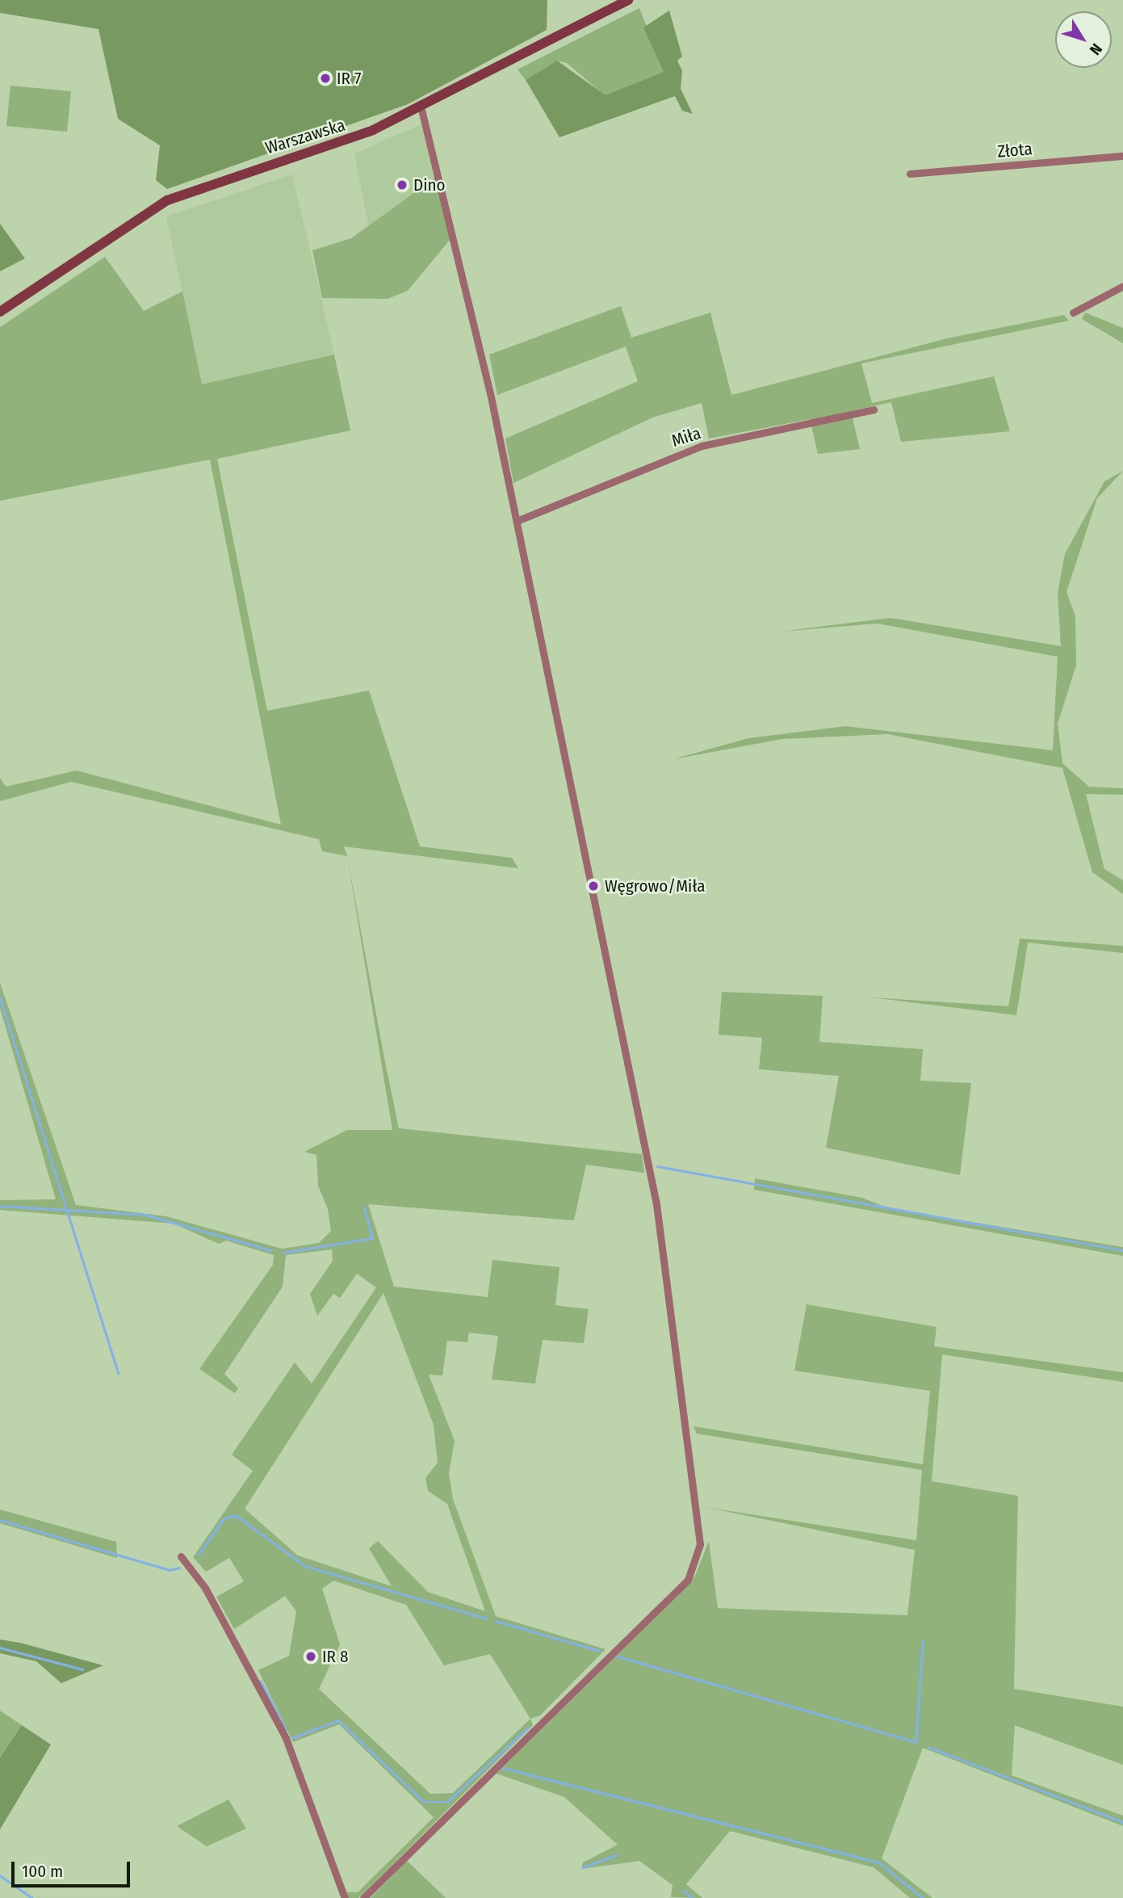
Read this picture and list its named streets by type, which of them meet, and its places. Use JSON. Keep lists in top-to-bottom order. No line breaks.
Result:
{"streets":{"main road":["Warszawska"],"street":["Złota","Miła"]},"places":["IR 7","Dino","Węgrowo/Miła","IR 8"],"scale_bar":"100 m","north":"bottom right"}
